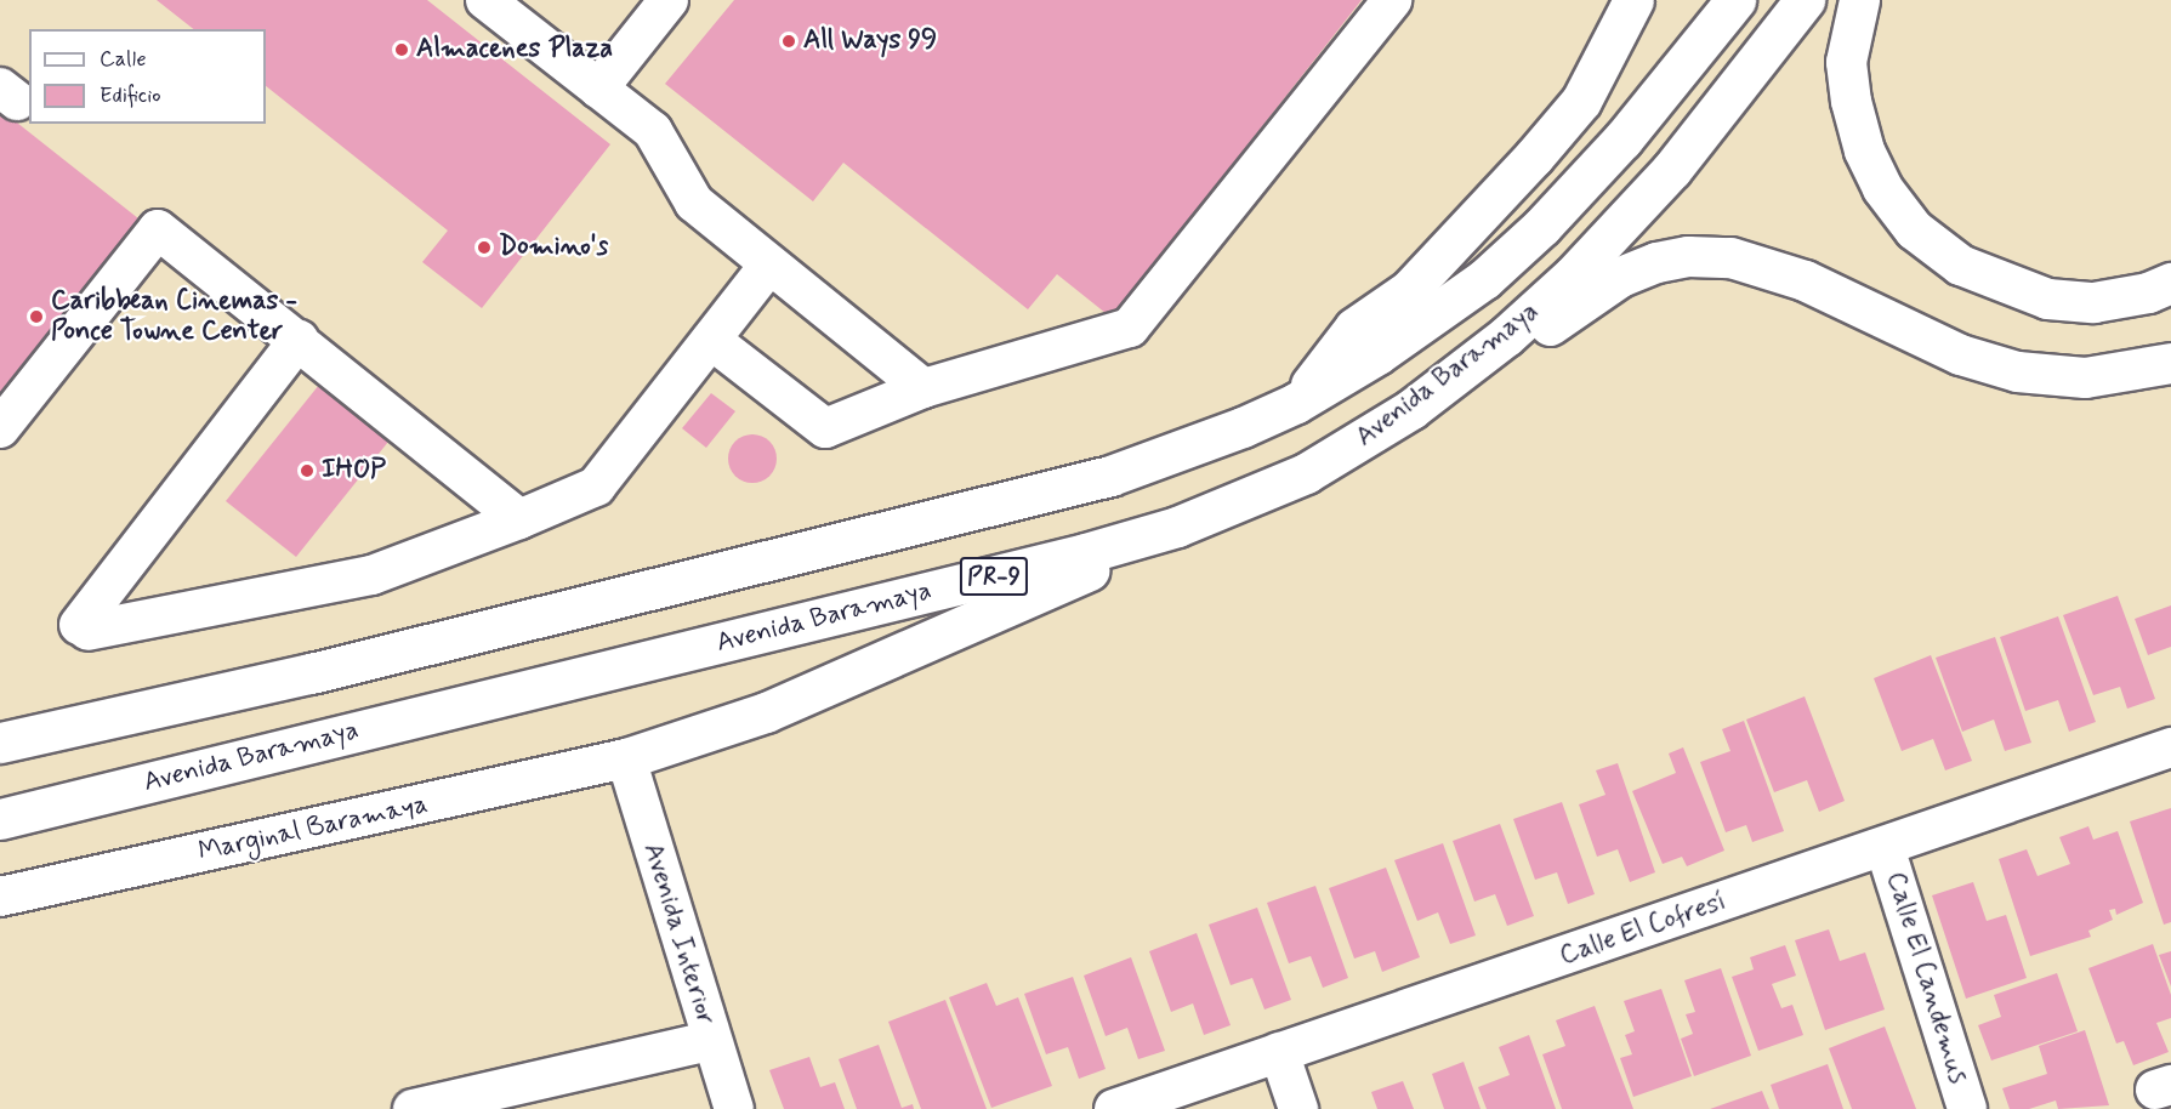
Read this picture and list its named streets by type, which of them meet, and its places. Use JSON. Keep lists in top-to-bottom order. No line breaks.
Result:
{"streets":{"highway":["Avenida Baramaya","PR-9"],"street":["Marginal Baramaya","Calle El Cofresí","Avenida Interior","Calle El Candemus"]},"crossings":[["Marginal Baramaya","Avenida Interior"],["Calle El Cofresí","Calle El Candemus"]],"places":["All Ways 99","Almacenes Plaza","Domino's","Caribbean Cinemas - Ponce Towne Center","IHOP"],"legend":["Calle","Edificio"]}
